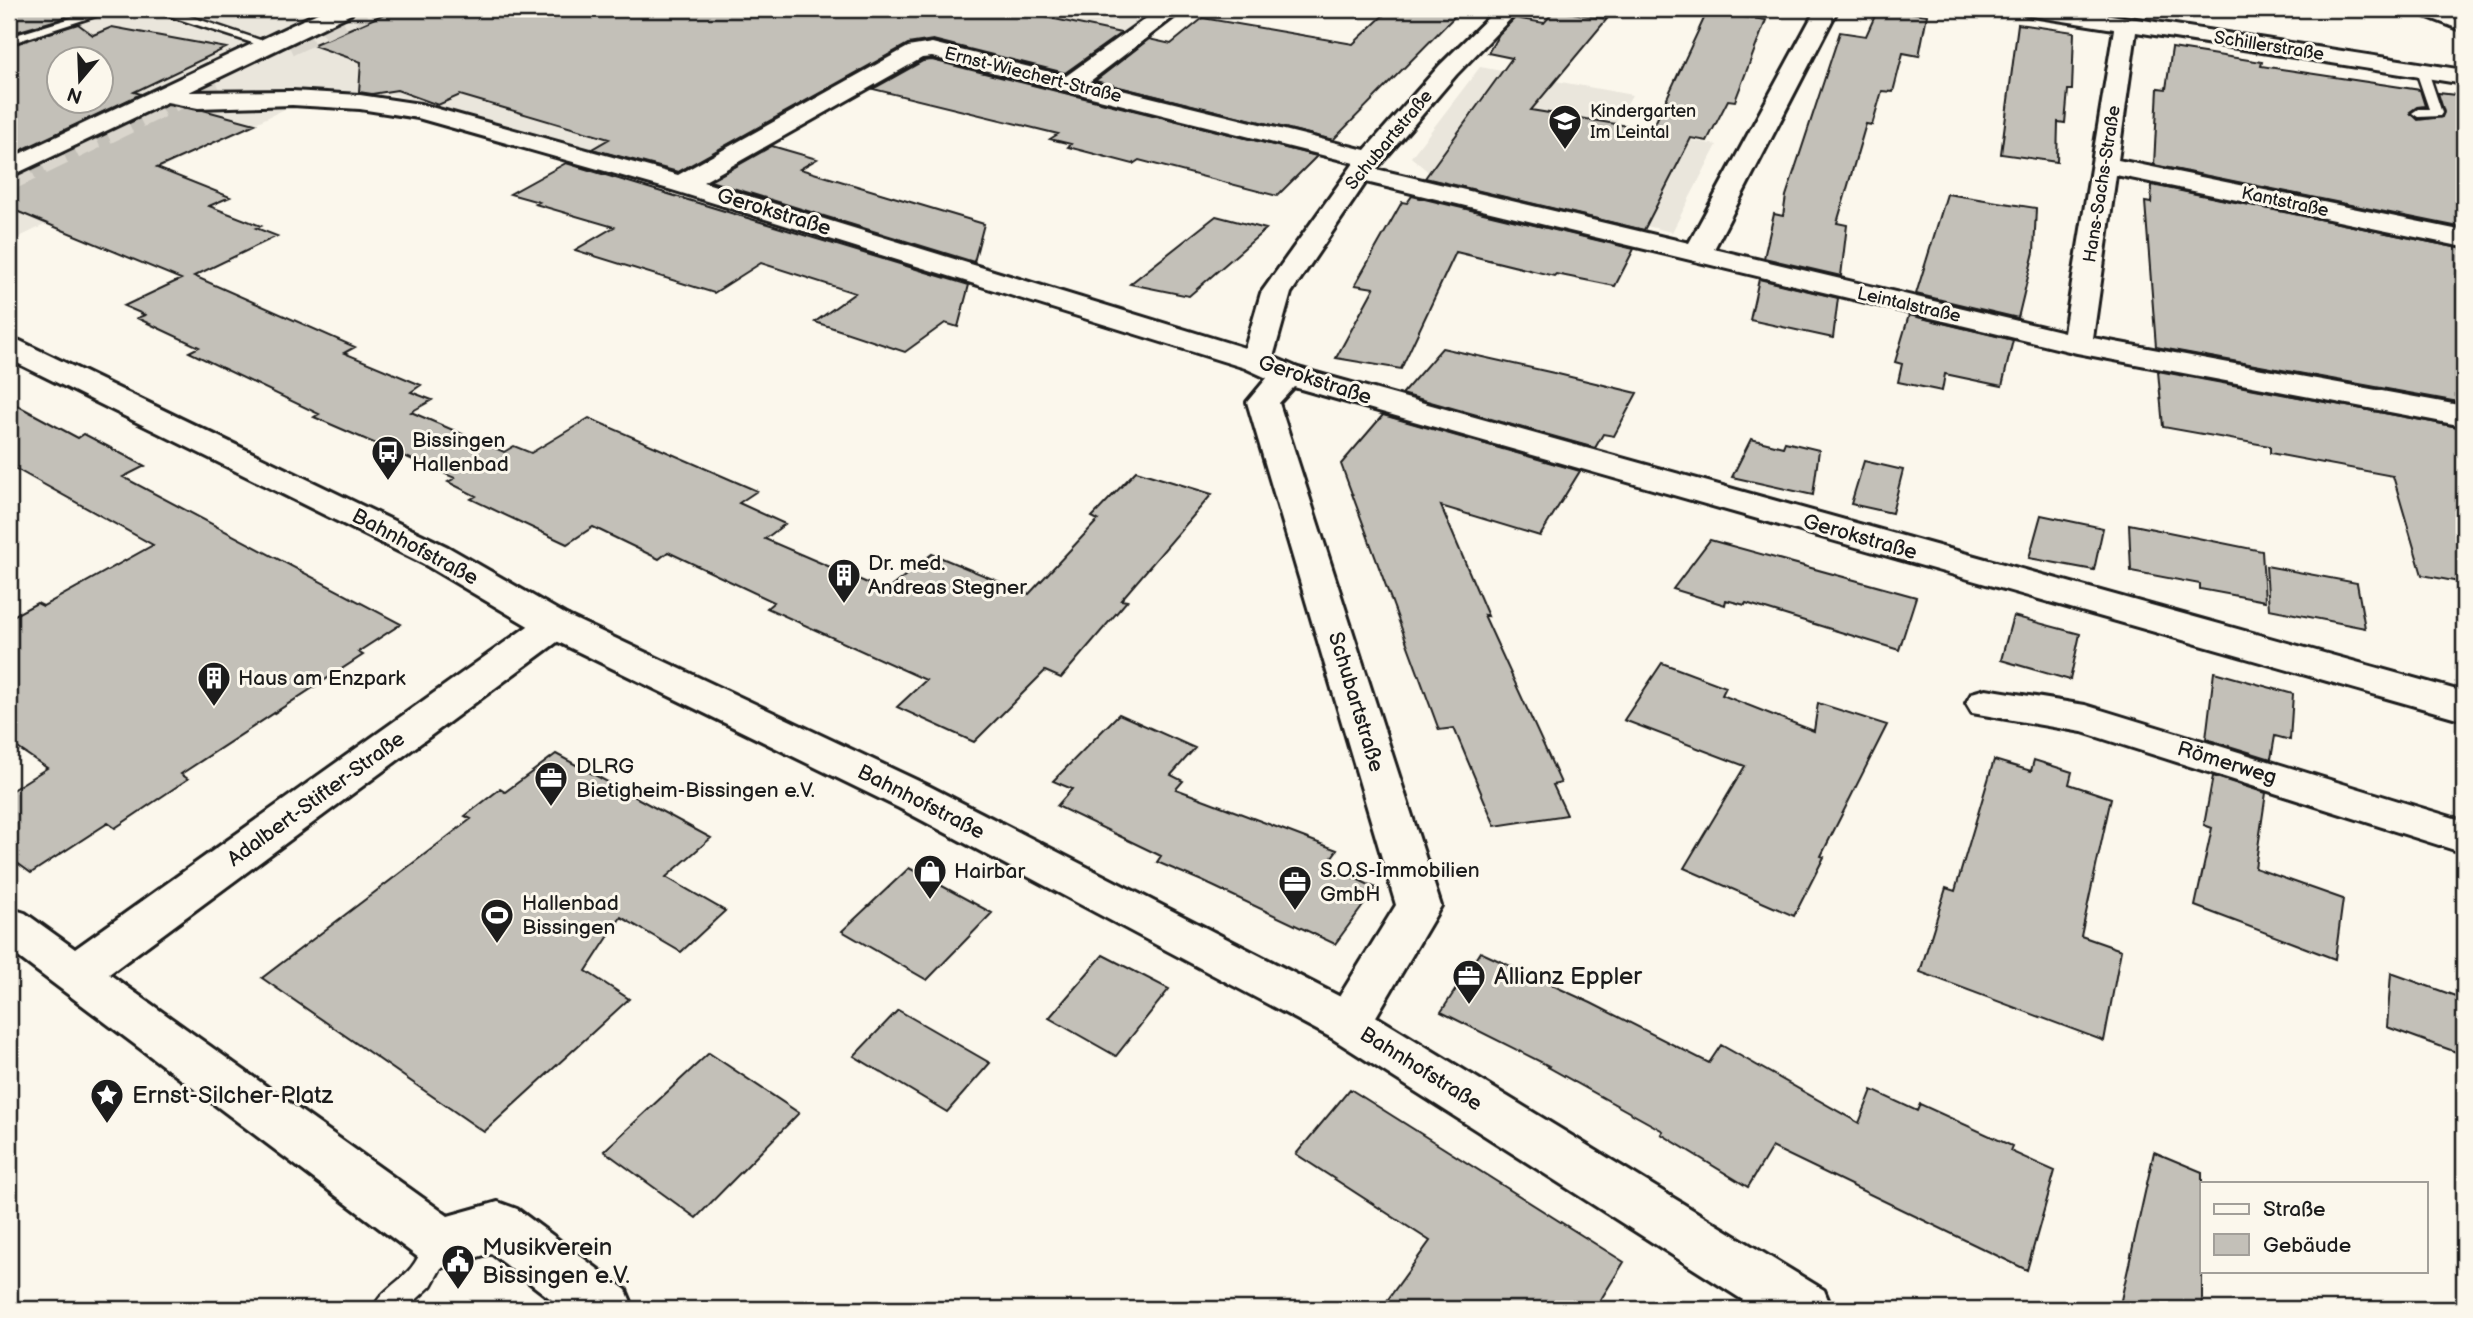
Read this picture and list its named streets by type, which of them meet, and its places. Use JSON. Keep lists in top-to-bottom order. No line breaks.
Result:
{"streets":{"street":["Schillerstraße","Ernst-Wiechert-Straße","Schubartstraße","Hans-Sachs-Straße","Kantstraße","Gerokstraße","Leintalstraße","Bahnhofstraße","Römerweg","Adalbert-Stifter-Straße"]},"crossings":[["Schillerstraße","Hans-Sachs-Straße"],["Ernst-Wiechert-Straße","Schubartstraße"],["Ernst-Wiechert-Straße","Gerokstraße"],["Ernst-Wiechert-Straße","Leintalstraße"],["Schubartstraße","Gerokstraße"],["Schubartstraße","Leintalstraße"],["Schubartstraße","Bahnhofstraße"],["Hans-Sachs-Straße","Kantstraße"],["Hans-Sachs-Straße","Leintalstraße"],["Bahnhofstraße","Adalbert-Stifter-Straße"]],"places":{"school or university":["Kindergarten Im Leintal"],"bus stop":["Bissingen Hallenbad"],"building":["Dr. med. Andreas Stegner","Haus am Enzpark"],"office":["DLRG Bietigheim-Bissingen e.V.","S.O.S-Immobilien GmbH","Allianz Eppler"],"shop":["Hairbar"],"sports":["Hallenbad Bissingen"],"place":["Ernst-Silcher-Platz"],"public building":["Musikverein Bissingen e.V."]},"legend":["Straße","Gebäude"],"north":"bottom"}
